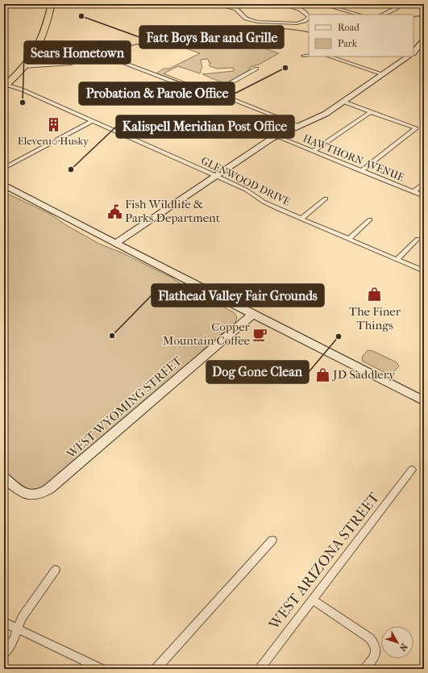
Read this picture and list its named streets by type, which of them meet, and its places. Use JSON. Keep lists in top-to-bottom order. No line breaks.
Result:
{"streets":{"street":["HAWTHORN AVENUE","GLENWOOD DRIVE","WEST WYOMING STREET","WEST ARIZONA STREET"]},"places":{"other":["Fatt Boys Bar and Grille","Probation & Parole Office","Sears Hometown","Kalispell Meridian Post Office","Flathead Valley Fair Grounds","Dog Gone Clean"],"building":["Eleven10 Husky"],"public building":["Fish Wildlife & Parks Department"],"shop":["The Finer Things","JD Saddlery"],"cafe":["Copper Mountain Coffee"]},"legend":["Road","Park"],"north":"bottom right"}
